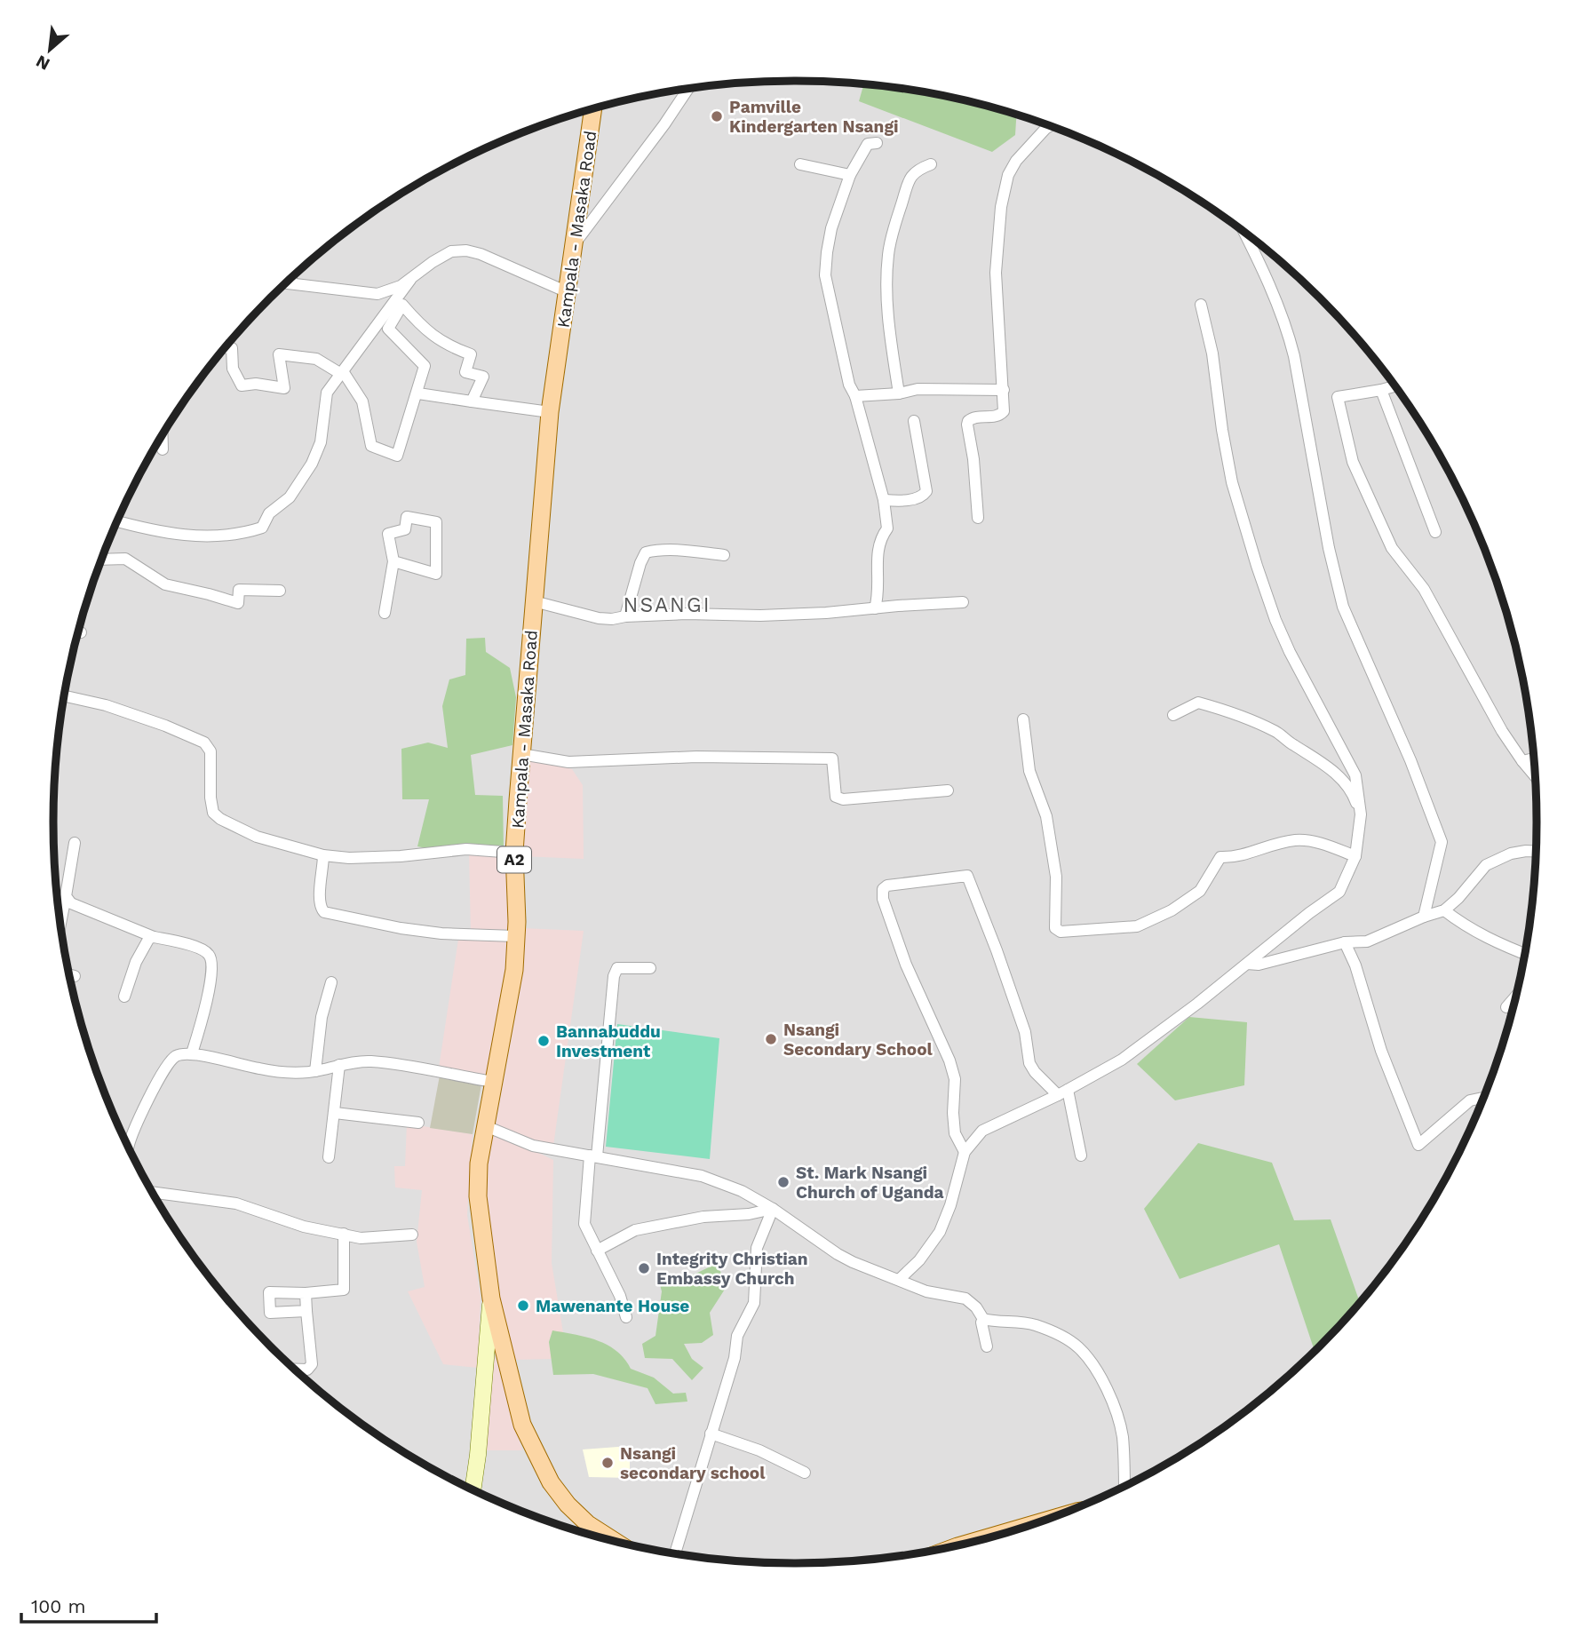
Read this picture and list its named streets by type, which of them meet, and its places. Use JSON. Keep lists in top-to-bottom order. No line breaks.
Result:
{"streets":{"main road":["Kampala - Masaka Road","A2"]},"districts":["NSANGI"],"places":["Pamville Kindergarten Nsangi","Nsangi Secondary School","Bannabuddu Investment","St. Mark Nsangi Church of Uganda","Integrity Christian Embassy Church","Mawenante House","Nsangi secondary school"],"scale_bar":"100 m","north":"bottom left"}
